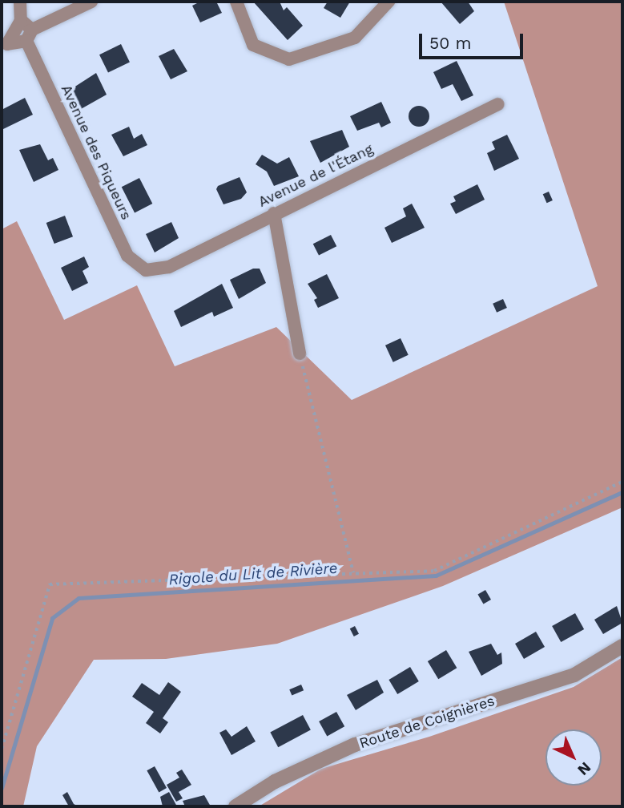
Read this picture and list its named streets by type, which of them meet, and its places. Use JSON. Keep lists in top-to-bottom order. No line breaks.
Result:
{"streets":{"street":["Avenue des Piqueurs","Avenue de l'Étang","Route de Coignières"]},"crossings":[["Avenue des Piqueurs","Avenue de l'Étang"]],"water":["Rigole du Lit de Rivière"],"scale_bar":"50 m","north":"bottom right"}
